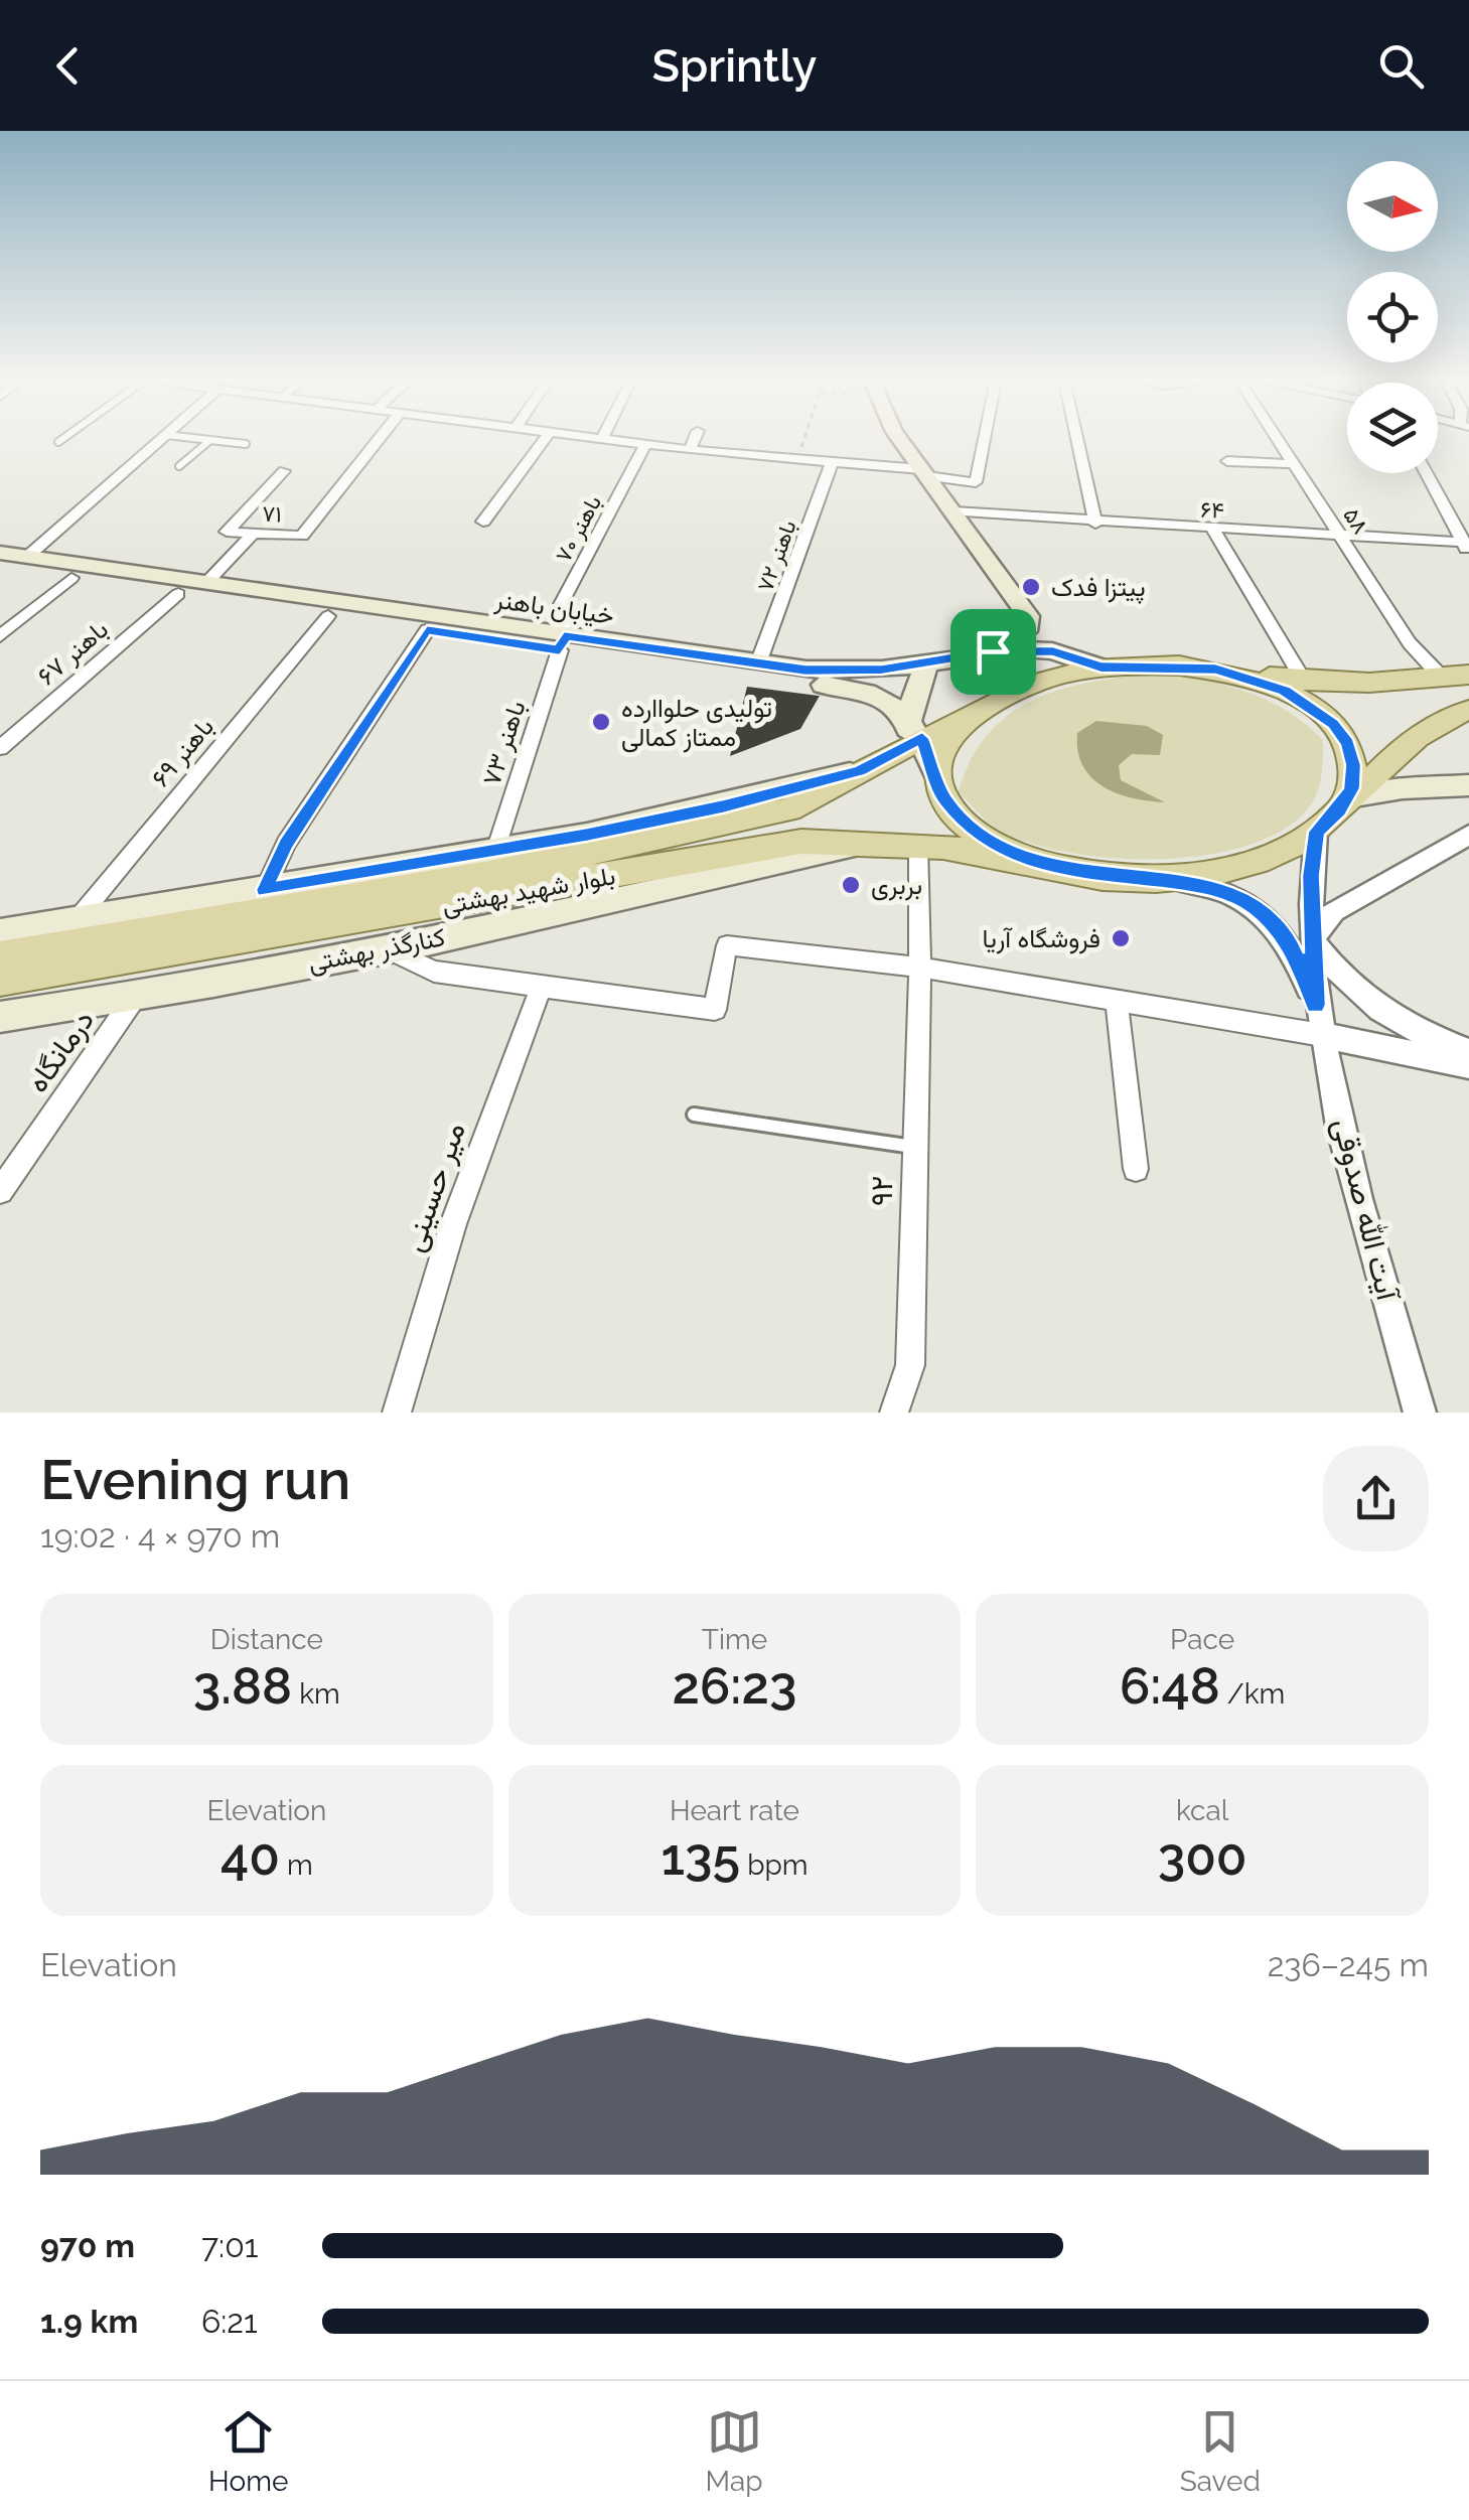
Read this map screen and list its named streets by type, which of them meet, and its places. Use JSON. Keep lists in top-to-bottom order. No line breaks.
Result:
{"streets":{"main road":["خیابان باهنر","بلوار شهید بهشتی","کنارگذر بهشتی"],"street":["۶۴","۷۱","۵۸","باهنر ۷۰","باهنر ۷۲","باهنر ۶۷","باهنر ۷۳","باهنر ۶۹","درمانگاه","میر حسینی","۹۲","آیت الله صدوقی"]},"crossings":[["۶۴","۵۸"],["باهنر ۷۰","خیابان باهنر"],["باهنر ۷۰","باهنر ۷۳"],["باهنر ۷۲","خیابان باهنر"],["خیابان باهنر","باهنر ۶۷"],["خیابان باهنر","باهنر ۷۳"],["خیابان باهنر","باهنر ۶۹"],["خیابان باهنر","بلوار شهید بهشتی"],["بلوار شهید بهشتی","کنارگذر بهشتی"],["بلوار شهید بهشتی","۹۲"],["کنارگذر بهشتی","درمانگاه"]],"places":["پیتزا فدک","تولیدی حلواارده ممتاز کمالی","بربری","فروشگاه آریا"],"north":"right","page":{"header":"Sprintly","heading":["Evening run","19:02 · 4 × 970 m"],"stats":[["Distance","3.88 km"],["Time","26:23"],["Pace","6:48 /km"],["Elevation","40 m"],["Heart rate","135 bpm"],["kcal","300"]],"chart":["Elevation","236–245 m"],"list":[{"name":"970 m","note":"7:01"},{"name":"1.9 km","note":"6:21"}],"tabs":["Home","Map","Saved"]}}
